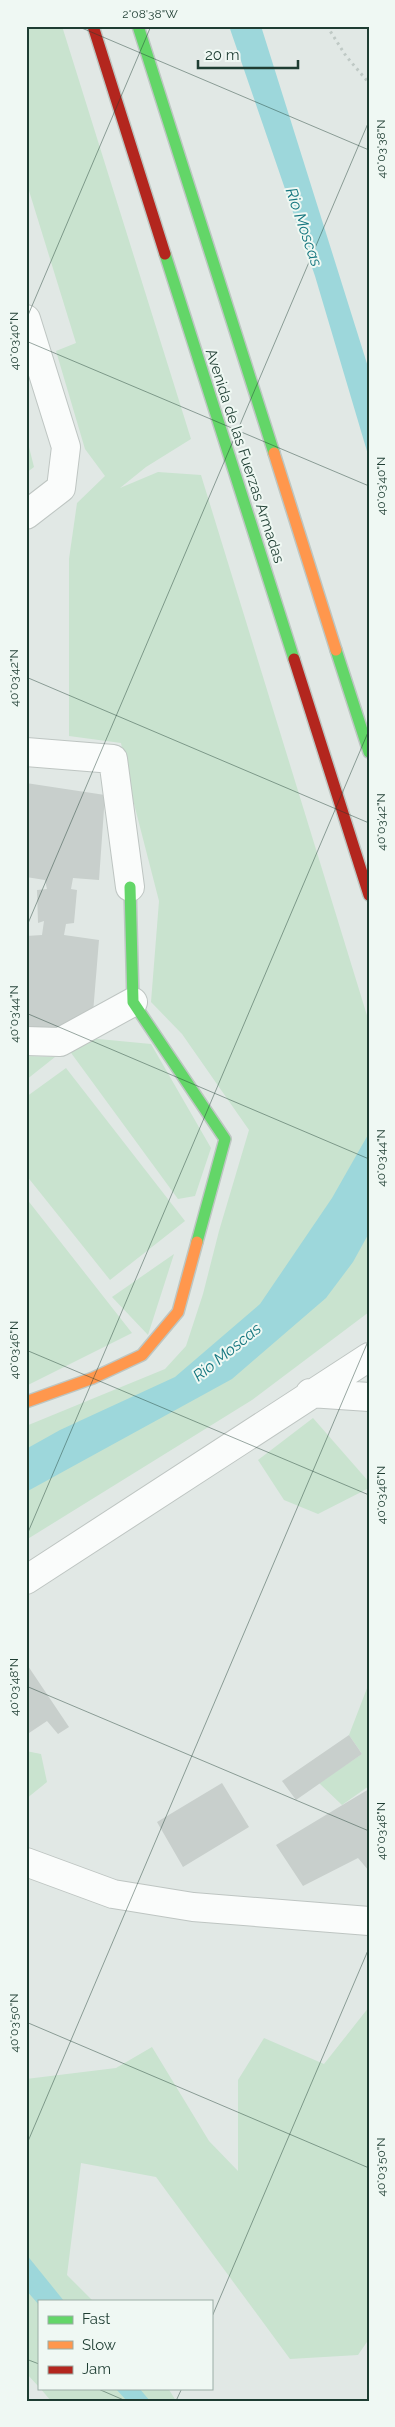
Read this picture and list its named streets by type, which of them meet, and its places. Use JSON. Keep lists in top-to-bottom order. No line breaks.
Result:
{"streets":{"main road":["Avenida de las Fuerzas Armadas"]},"water":["Rio Moscas"],"legend":["Fast","Slow","Jam"],"scale_bar":"20 m","coordinates":["2°08'38\"W","40°03'38\"N","40°03'40\"N","40°03'42\"N","40°03'44\"N","40°03'46\"N","40°03'48\"N","40°03'50\"N"]}
